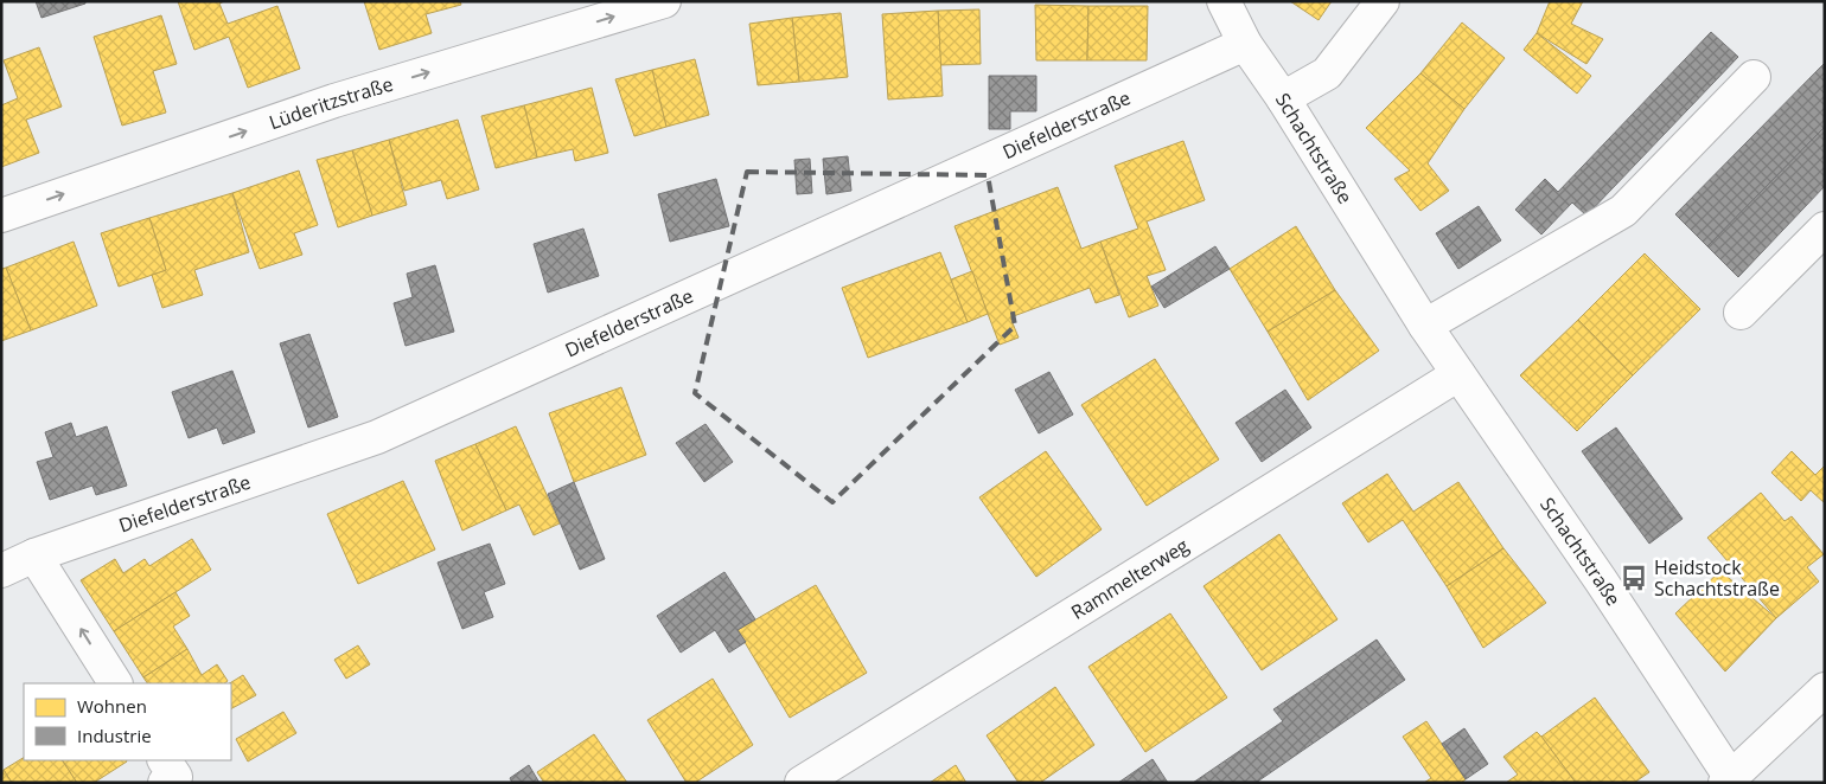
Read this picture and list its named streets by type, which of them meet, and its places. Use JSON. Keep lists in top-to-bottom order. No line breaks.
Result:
{"streets":{"street":["Lüderitzstraße","Diefelderstraße","Schachtstraße","Rammelterweg"]},"crossings":[["Diefelderstraße","Schachtstraße"],["Schachtstraße","Rammelterweg"]],"one_way":["Lüderitzstraße"],"places":{"bus stop":["Heidstock Schachtstraße"]},"legend":["Wohnen","Industrie"]}
